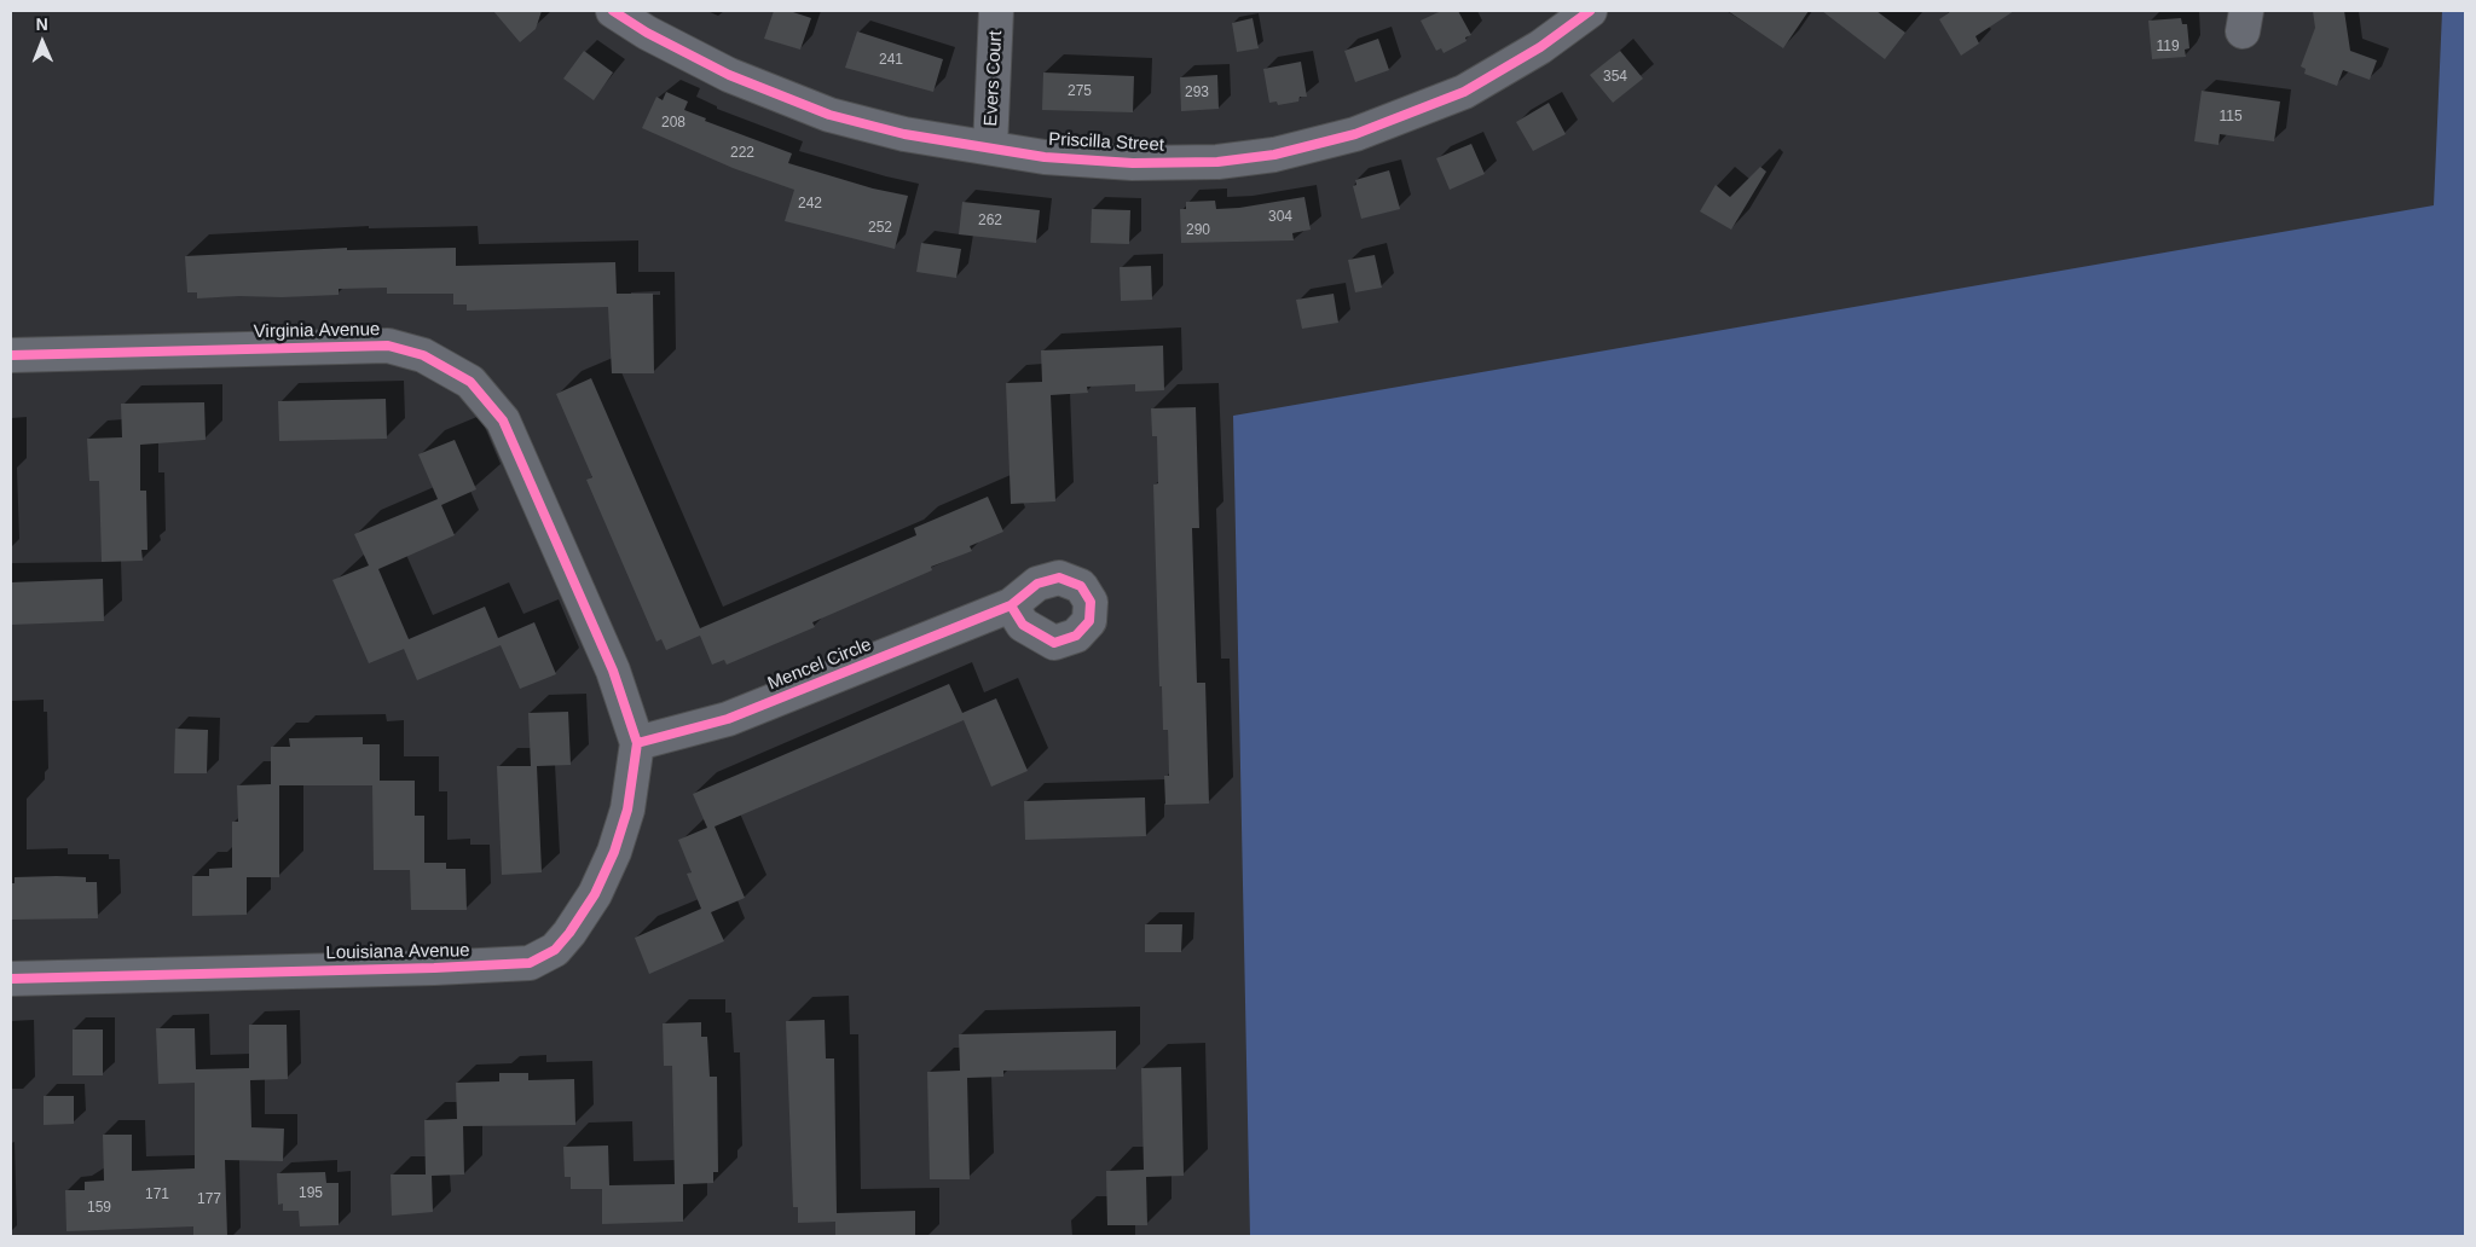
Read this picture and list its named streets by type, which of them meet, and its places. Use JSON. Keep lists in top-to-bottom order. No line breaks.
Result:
{"streets":{"street":["Evers Court","Priscilla Street","Virginia Avenue","Mencel Circle","Louisiana Avenue"]},"crossings":[["Evers Court","Priscilla Street"],["Virginia Avenue","Mencel Circle"],["Virginia Avenue","Louisiana Avenue"],["Mencel Circle","Louisiana Avenue"]],"house_numbers":["119","241","354","275","293","115","208","222","242","304","262","252","290","195","171","177","159"],"north":"top"}
